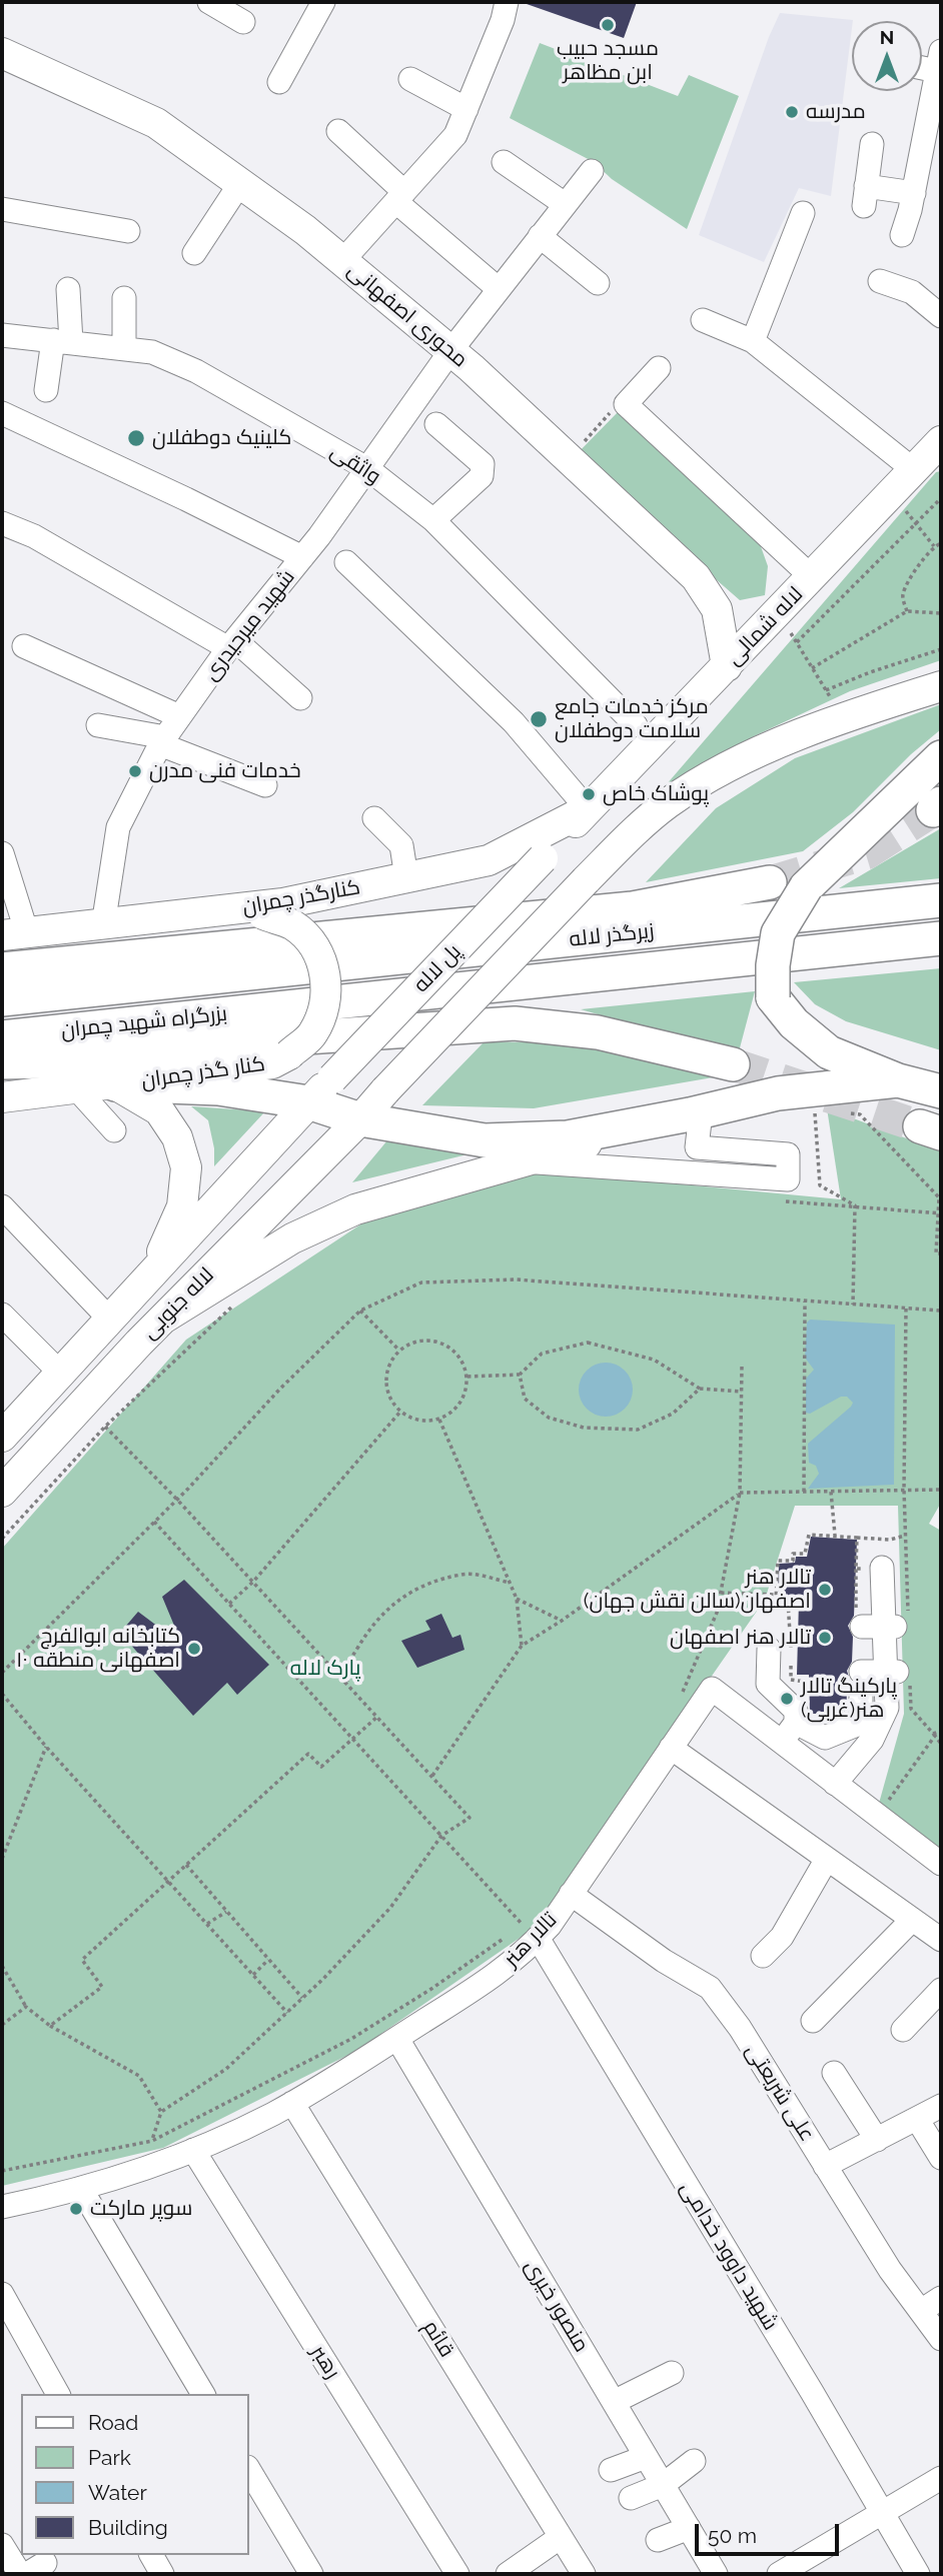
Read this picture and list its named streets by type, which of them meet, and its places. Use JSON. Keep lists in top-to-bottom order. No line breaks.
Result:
{"streets":{"highway":["زیرگذر لاله","بزرگراه شهید چمران"],"main road":["محوری اصفهانی","لاله شمالی","کنارگذر چمران","پل لاله","کنار گذر چمران","لاله جنوبی"],"street":["واثقی","شهید میرحیدری","تالار هنر","علی شریعتی","شهید داوود خدامی","منصور خیری","قائم","رهبر"]},"crossings":[["محوری اصفهانی","شهید میرحیدری"],["محوری اصفهانی","لاله شمالی"],["واثقی","شهید میرحیدری"],["شهید میرحیدری","کنارگذر چمران"],["لاله شمالی","کنارگذر چمران"],["لاله شمالی","پل لاله"],["کنارگذر چمران","کنار گذر چمران"],["زیرگذر لاله","بزرگراه شهید چمران"],["پل لاله","لاله جنوبی"],["تالار هنر","علی شریعتی"],["تالار هنر","شهید داوود خدامی"],["تالار هنر","منصور خیری"],["تالار هنر","قائم"],["تالار هنر","رهبر"]],"parks":["پارک لاله"],"places":["مسجد حبیب ابن مظاهر","مدرسه","کلینیک دوطفلان","مرکز خدمات جامع سلامت دوطفلان","خدمات فنی مدرن","پوشاک خاص","تالار هنر اصفهان(سالن نقش جهان)","تالار هنر اصفهان","کتابخانه ابوالفرج اصفهانی منطقه ۱۰","پارکینگ تالار هنر(غربی)","سوپر مارکت"],"legend":["Road","Park","Water","Building"],"scale_bar":"50 m","north":"top"}
